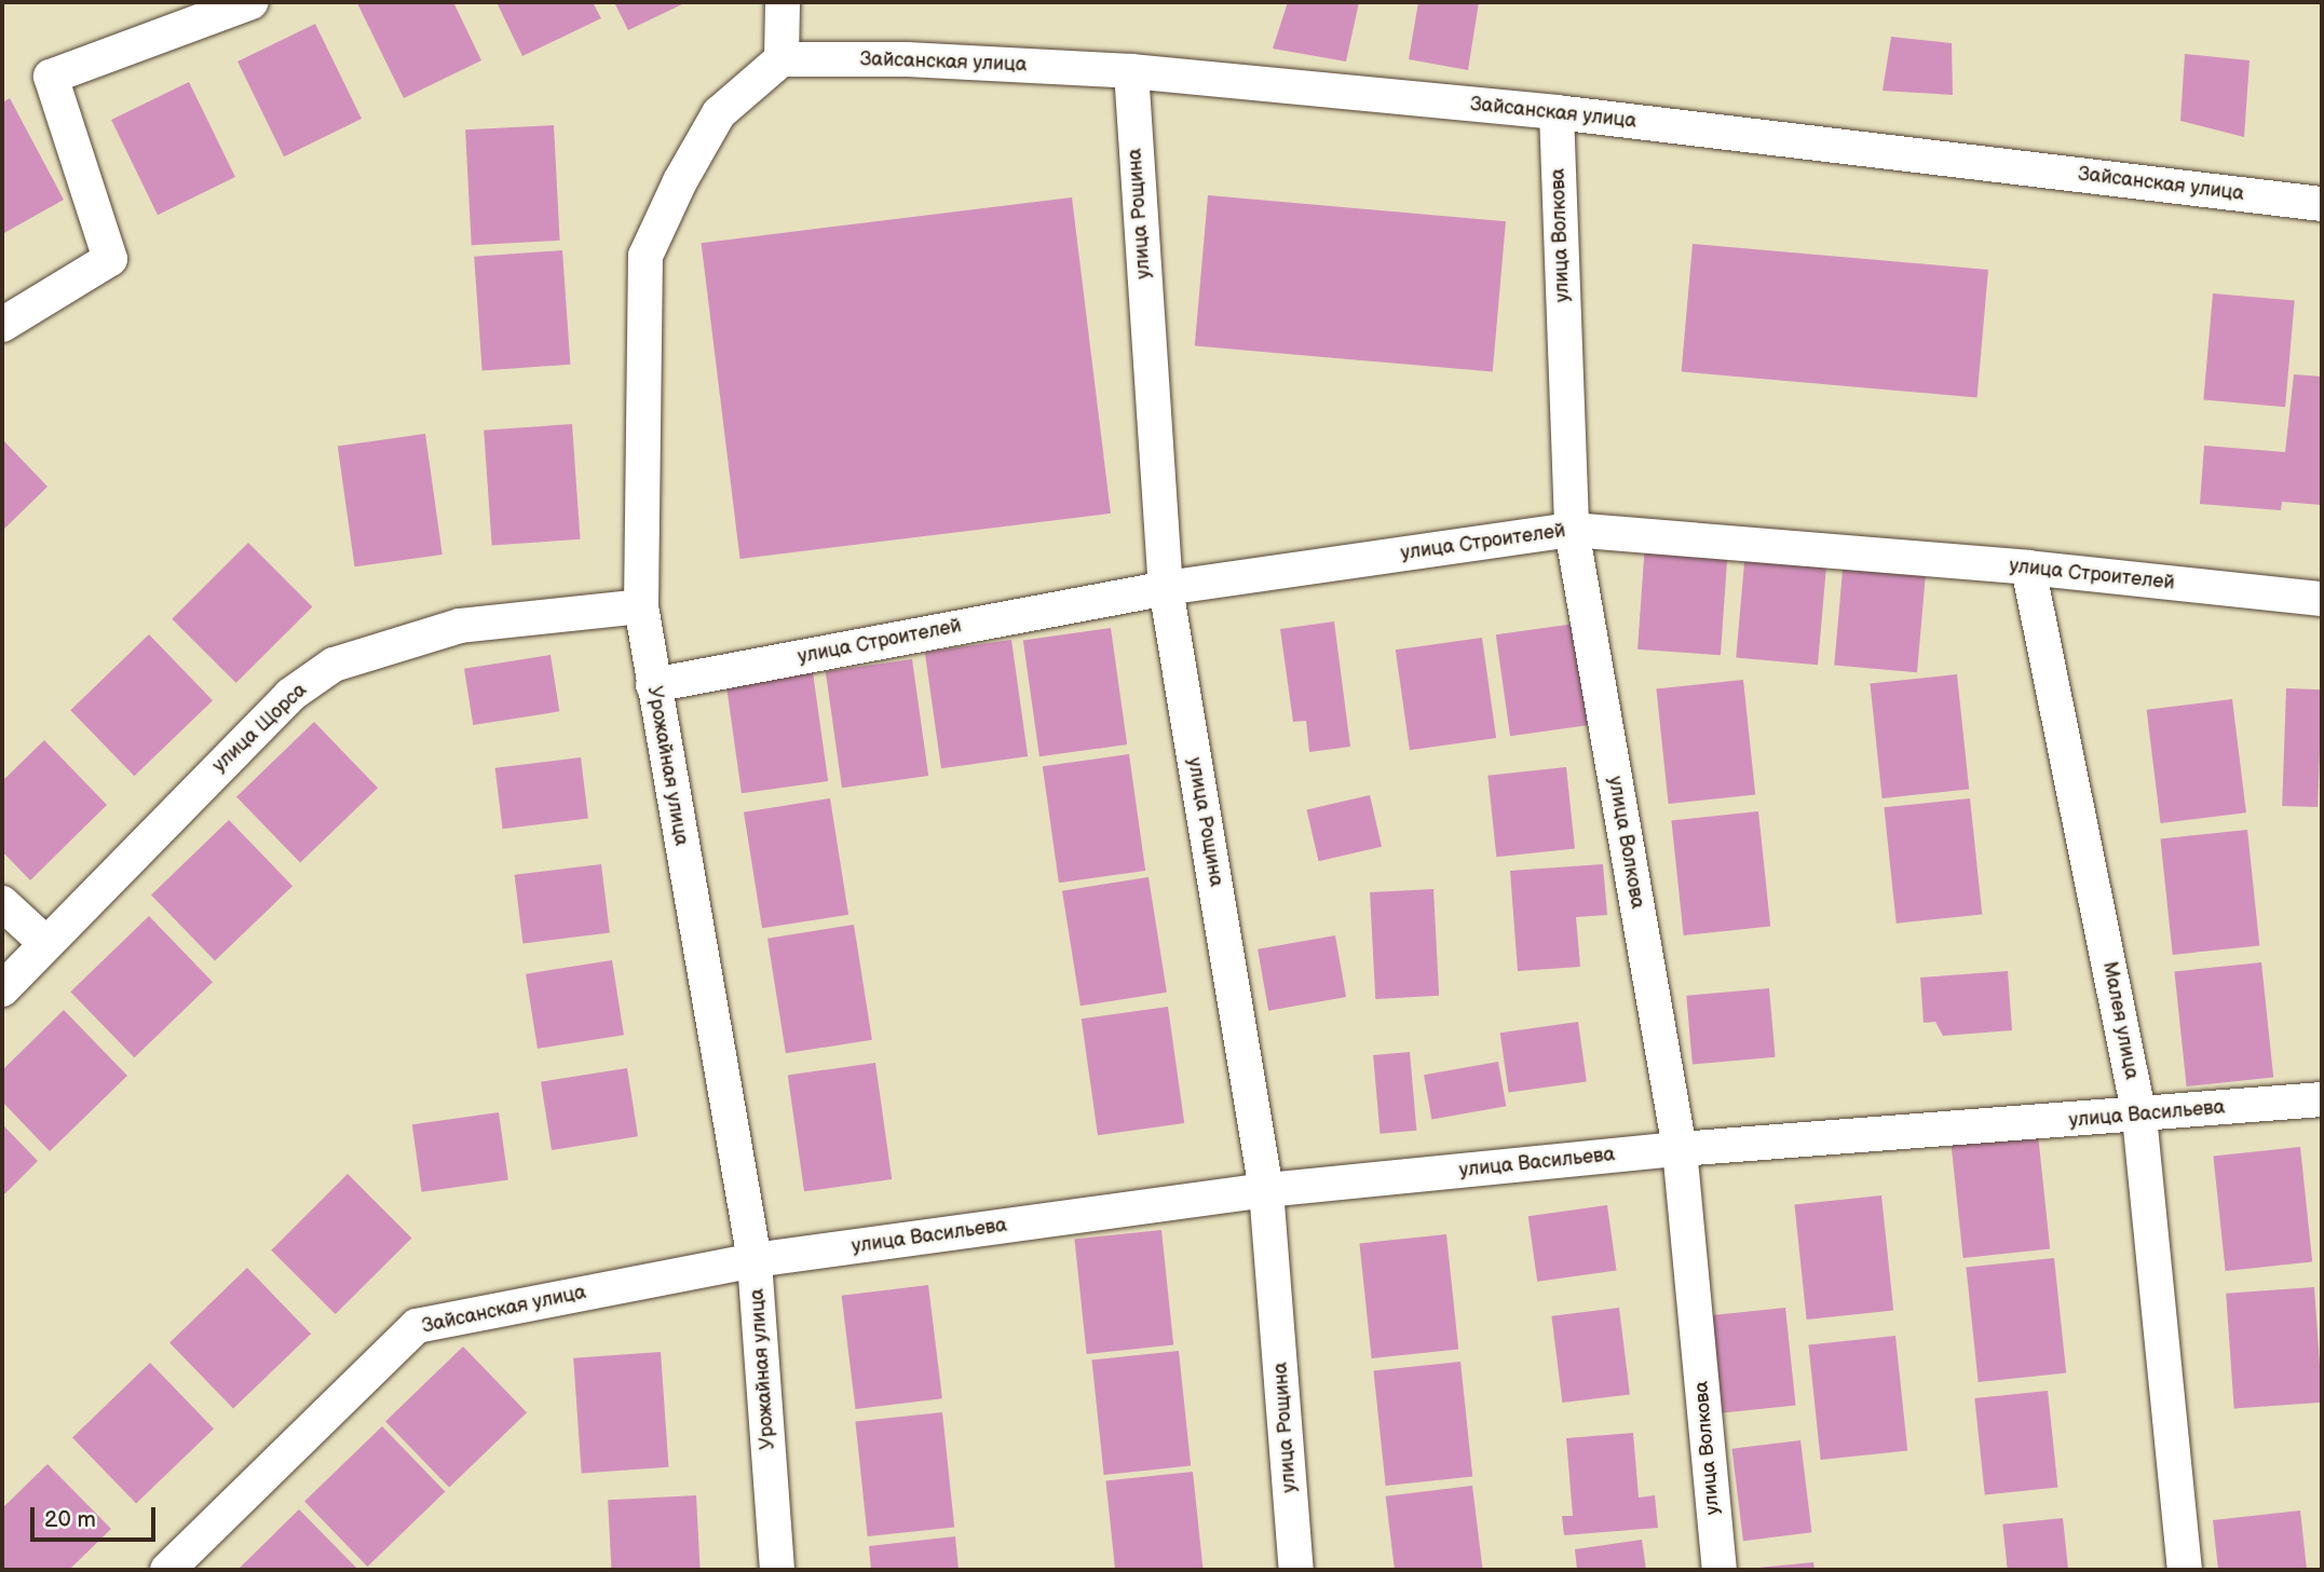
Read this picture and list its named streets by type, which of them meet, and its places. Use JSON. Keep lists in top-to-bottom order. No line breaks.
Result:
{"streets":{"street":["Зайсанская улица","улица Рощина","улица Волкова","улица Строителей","улица Щорса","Урожайная улица","Малея улица","улица Васильева"]},"crossings":[["Зайсанская улица","улица Рощина"],["Зайсанская улица","улица Волкова"],["Зайсанская улица","Урожайная улица"],["Зайсанская улица","улица Васильева"],["улица Рощина","улица Строителей"],["улица Рощина","улица Васильева"],["улица Волкова","улица Строителей"],["улица Волкова","улица Васильева"],["улица Строителей","Урожайная улица"],["улица Строителей","Малея улица"],["улица Щорса","Урожайная улица"],["Урожайная улица","улица Васильева"],["Малея улица","улица Васильева"]],"scale_bar":"20 m"}
